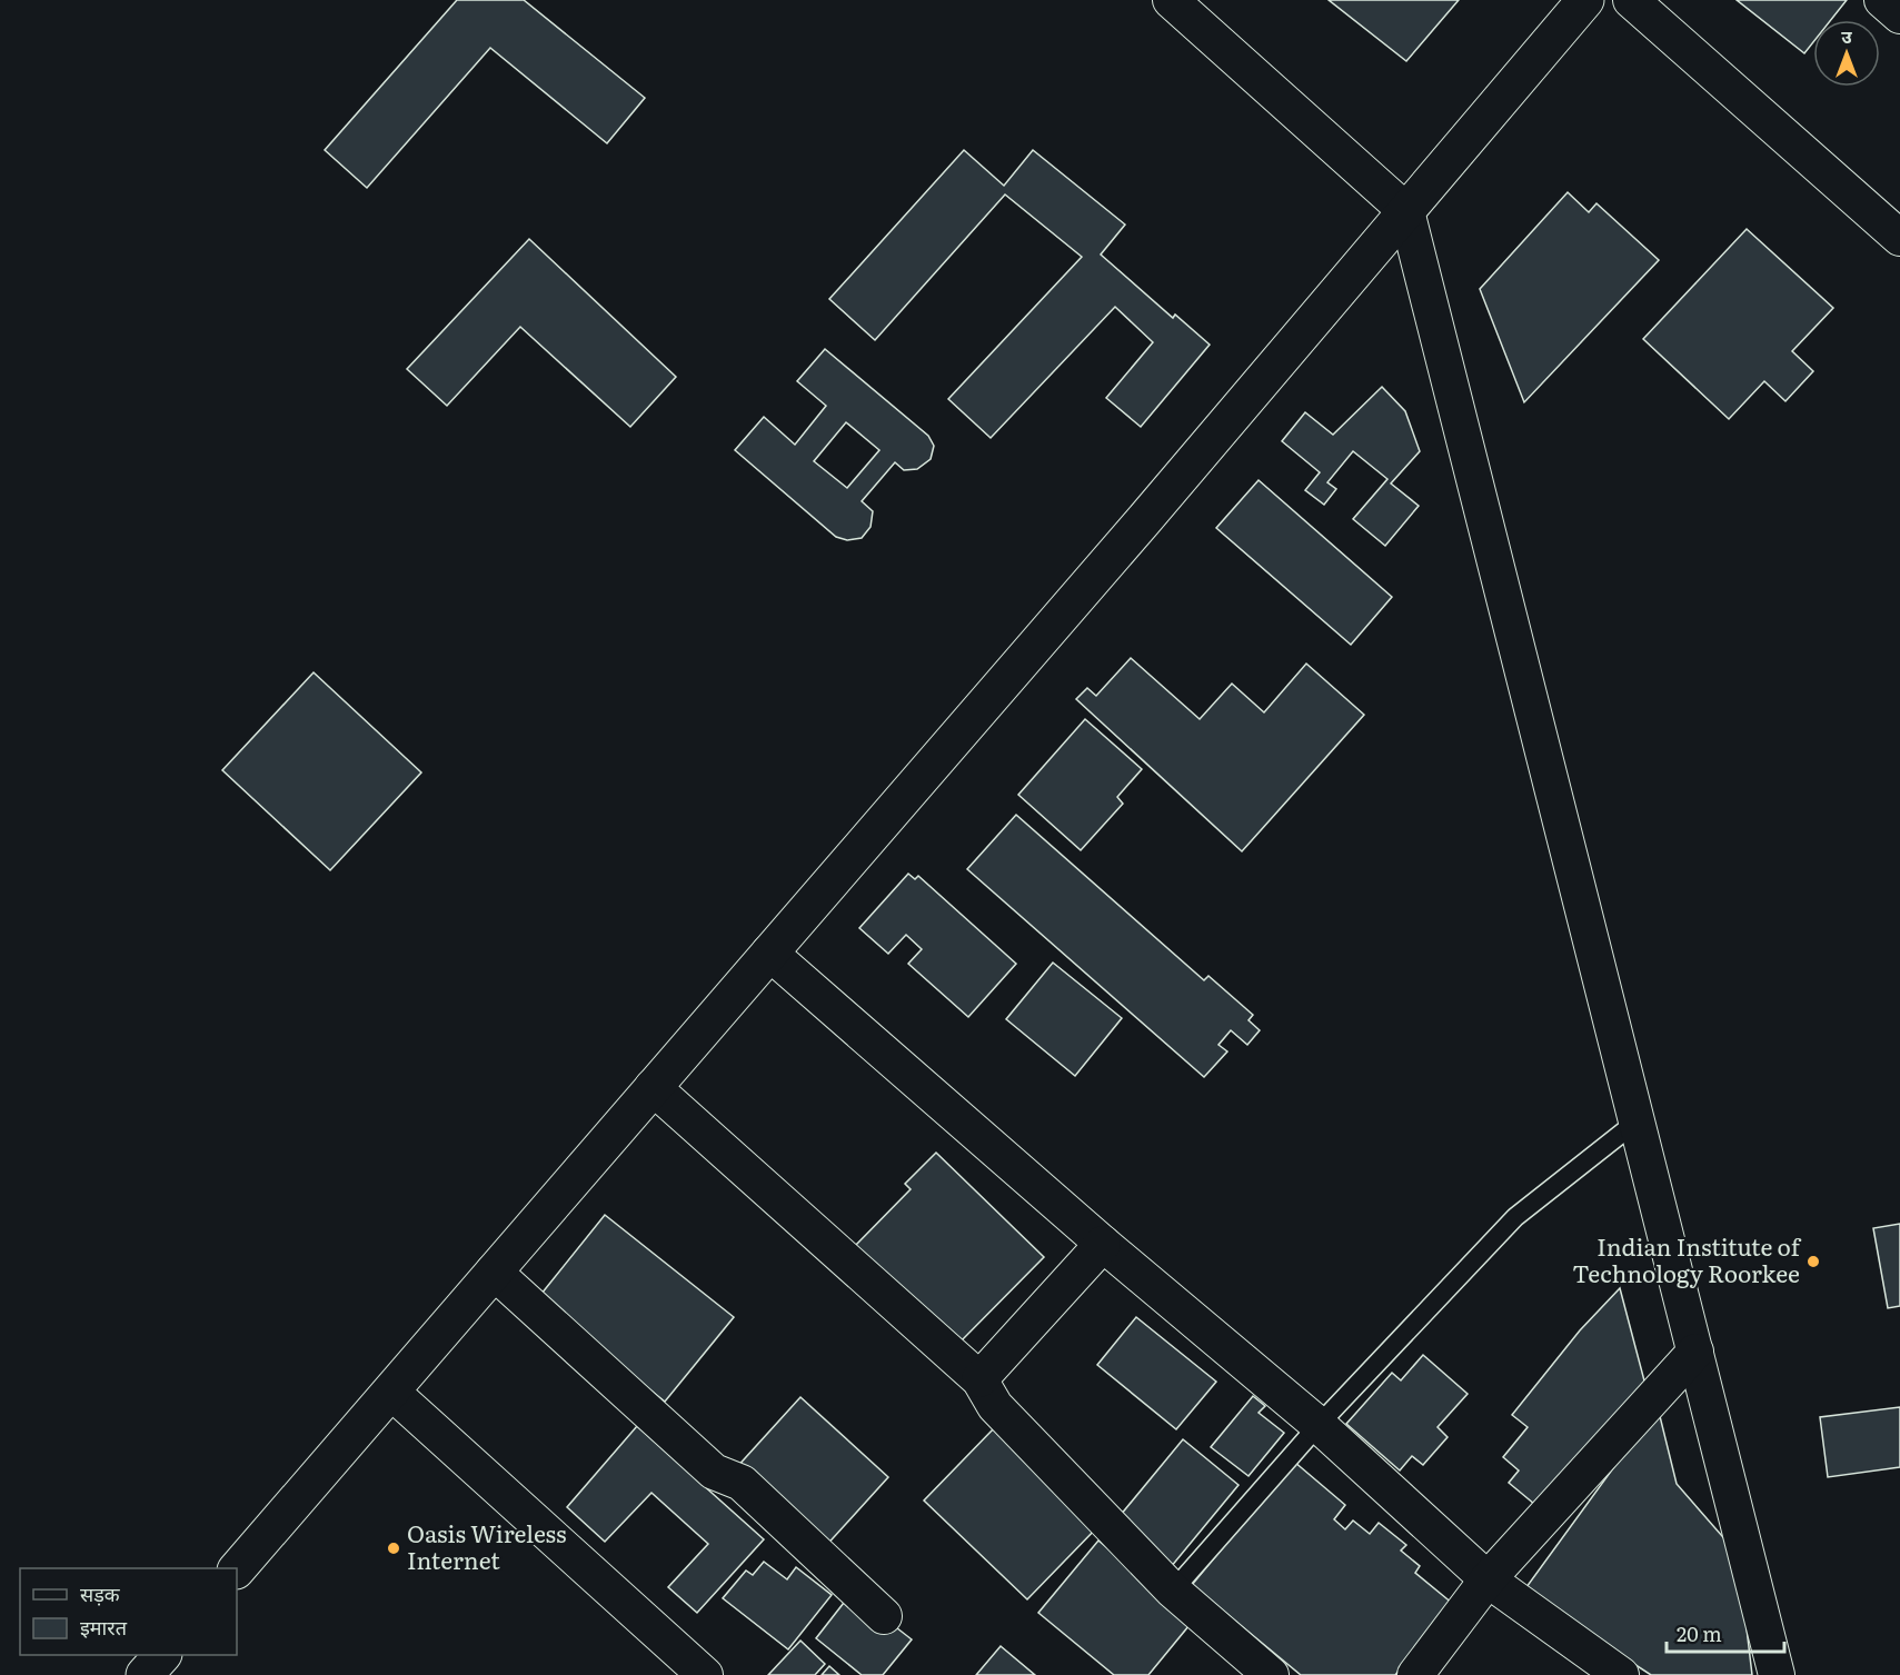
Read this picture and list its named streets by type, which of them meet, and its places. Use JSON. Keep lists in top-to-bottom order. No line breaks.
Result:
{"places":["Indian Institute of Technology Roorkee","Oasis Wireless Internet"],"legend":["सड़क","इमारत"],"scale_bar":"20 m","north":"top"}
